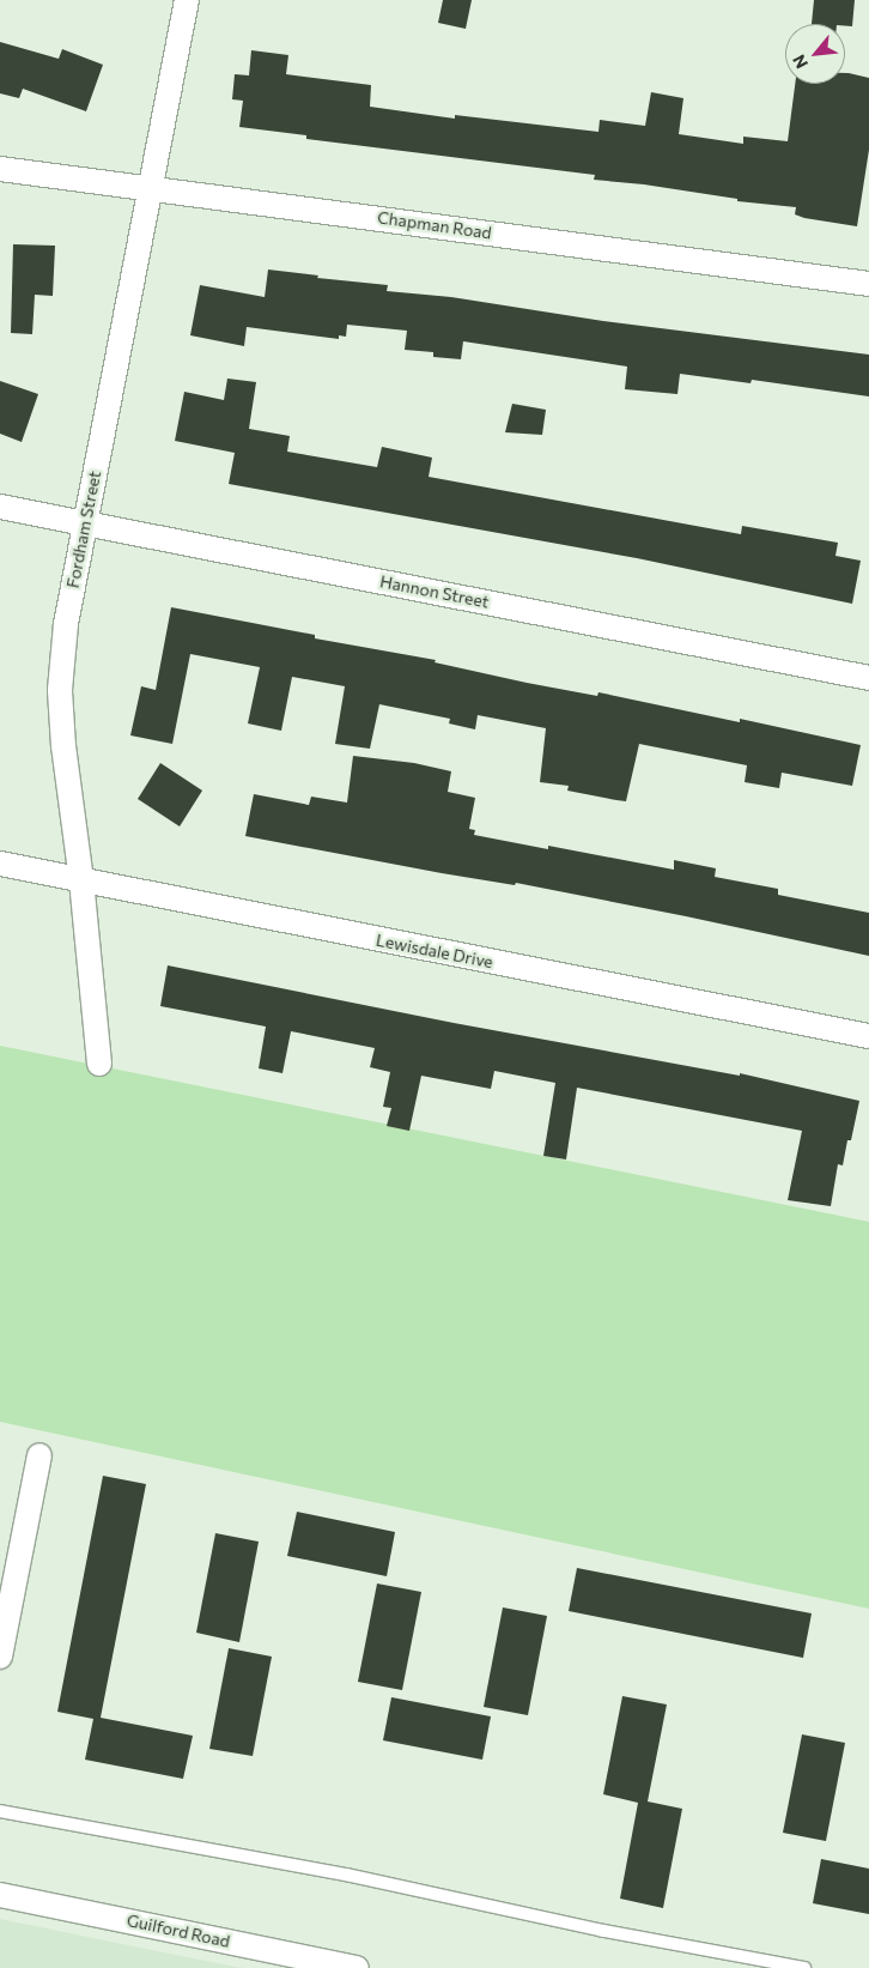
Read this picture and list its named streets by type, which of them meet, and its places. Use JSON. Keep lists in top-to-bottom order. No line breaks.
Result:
{"streets":{"street":["Chapman Road","Fordham Street","Hannon Street","Lewisdale Drive","Guilford Road"]},"crossings":[["Chapman Road","Fordham Street"],["Fordham Street","Hannon Street"],["Fordham Street","Lewisdale Drive"]],"north":"bottom left"}
